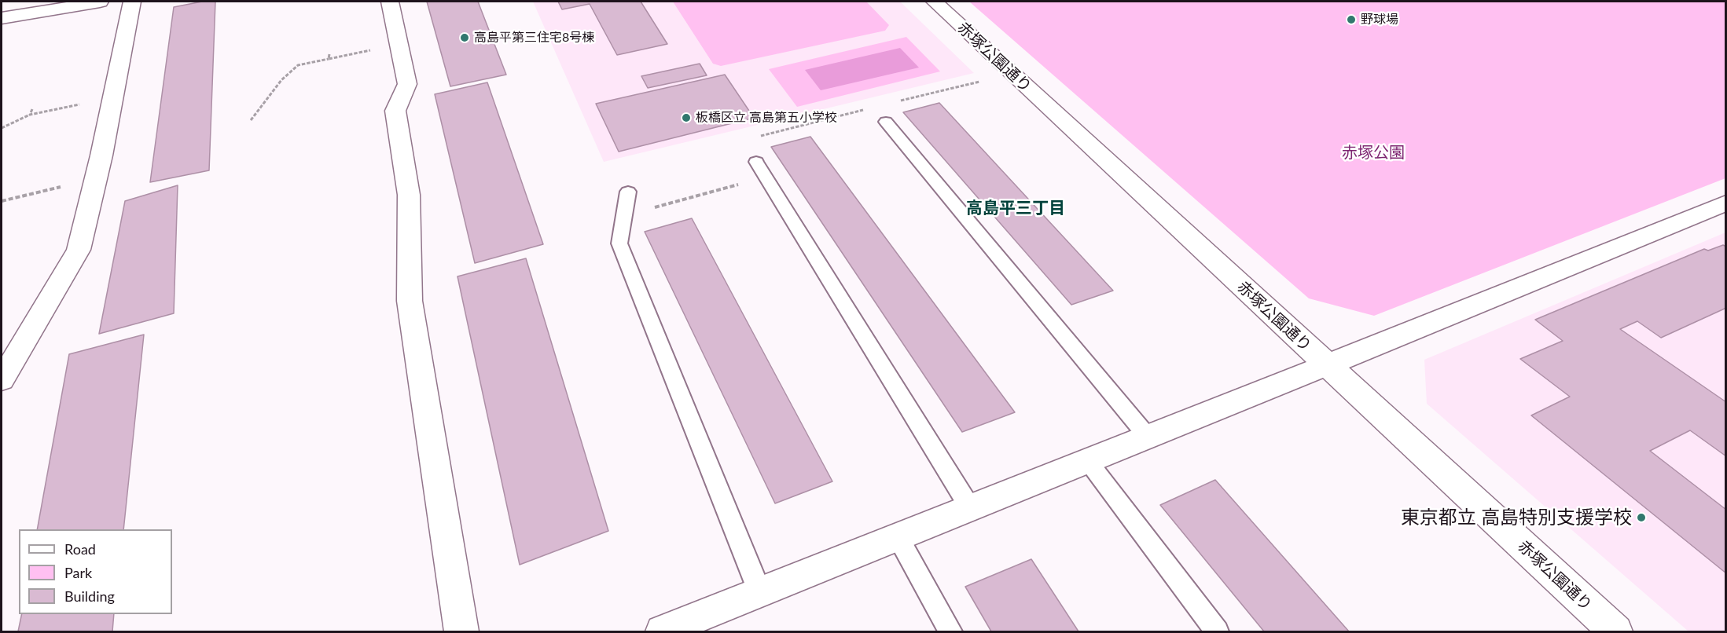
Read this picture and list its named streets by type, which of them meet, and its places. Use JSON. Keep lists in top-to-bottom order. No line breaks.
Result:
{"streets":{"street":["赤塚公園通り"]},"districts":["高島平三丁目"],"parks":["赤塚公園"],"places":["野球場","高島平第三住宅8号棟","板橋区立 高島第五小学校","東京都立 高島特別支援学校"],"legend":["Road","Park","Building"]}
